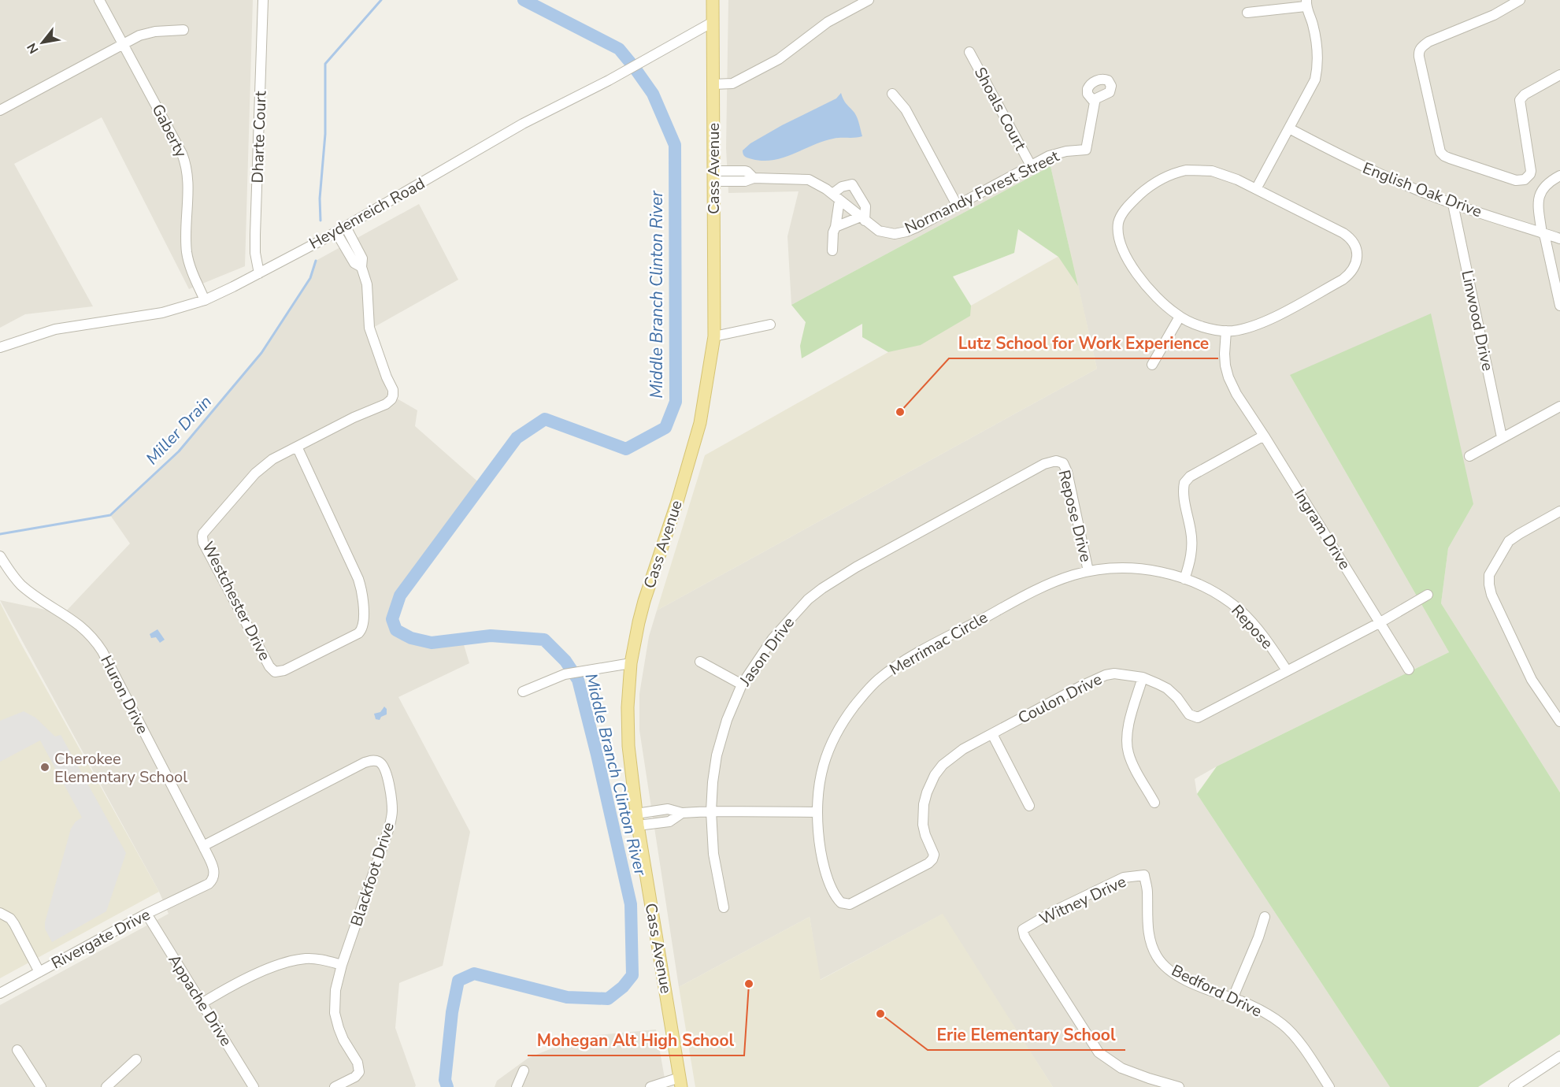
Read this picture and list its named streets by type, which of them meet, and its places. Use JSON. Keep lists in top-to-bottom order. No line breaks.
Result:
{"streets":{"main road":["Cass Avenue"],"street":["Shoals Court","Gaberty","Dharte Court","English Oak Drive","Normandy Forest Street","Heydenreich Road","Linwood Drive","Repose Drive","Ingram Drive","Westchester Drive","Repose","Merrimac Circle","Jason Drive","Huron Drive","Coulon Drive","Blackfoot Drive","Witney Drive","Rivergate Drive","Bedford Drive","Appache Drive"]},"crossings":[["Shoals Court","Normandy Forest Street"],["Gaberty","Heydenreich Road"],["Dharte Court","Heydenreich Road"],["Cass Avenue","Normandy Forest Street"],["Cass Avenue","Heydenreich Road"],["English Oak Drive","Linwood Drive"],["Heydenreich Road","Westchester Drive"],["Repose Drive","Merrimac Circle"],["Repose Drive","Jason Drive"],["Ingram Drive","Coulon Drive"],["Repose","Merrimac Circle"],["Repose","Coulon Drive"],["Merrimac Circle","Coulon Drive"],["Huron Drive","Blackfoot Drive"],["Huron Drive","Rivergate Drive"],["Witney Drive","Bedford Drive"],["Rivergate Drive","Appache Drive"]],"water":["Middle Branch Clinton River","Miller Drain"],"places":["Lutz School for Work Experience","Cherokee Elementary School","Mohegan Alt High School","Erie Elementary School"],"north":"bottom left"}
